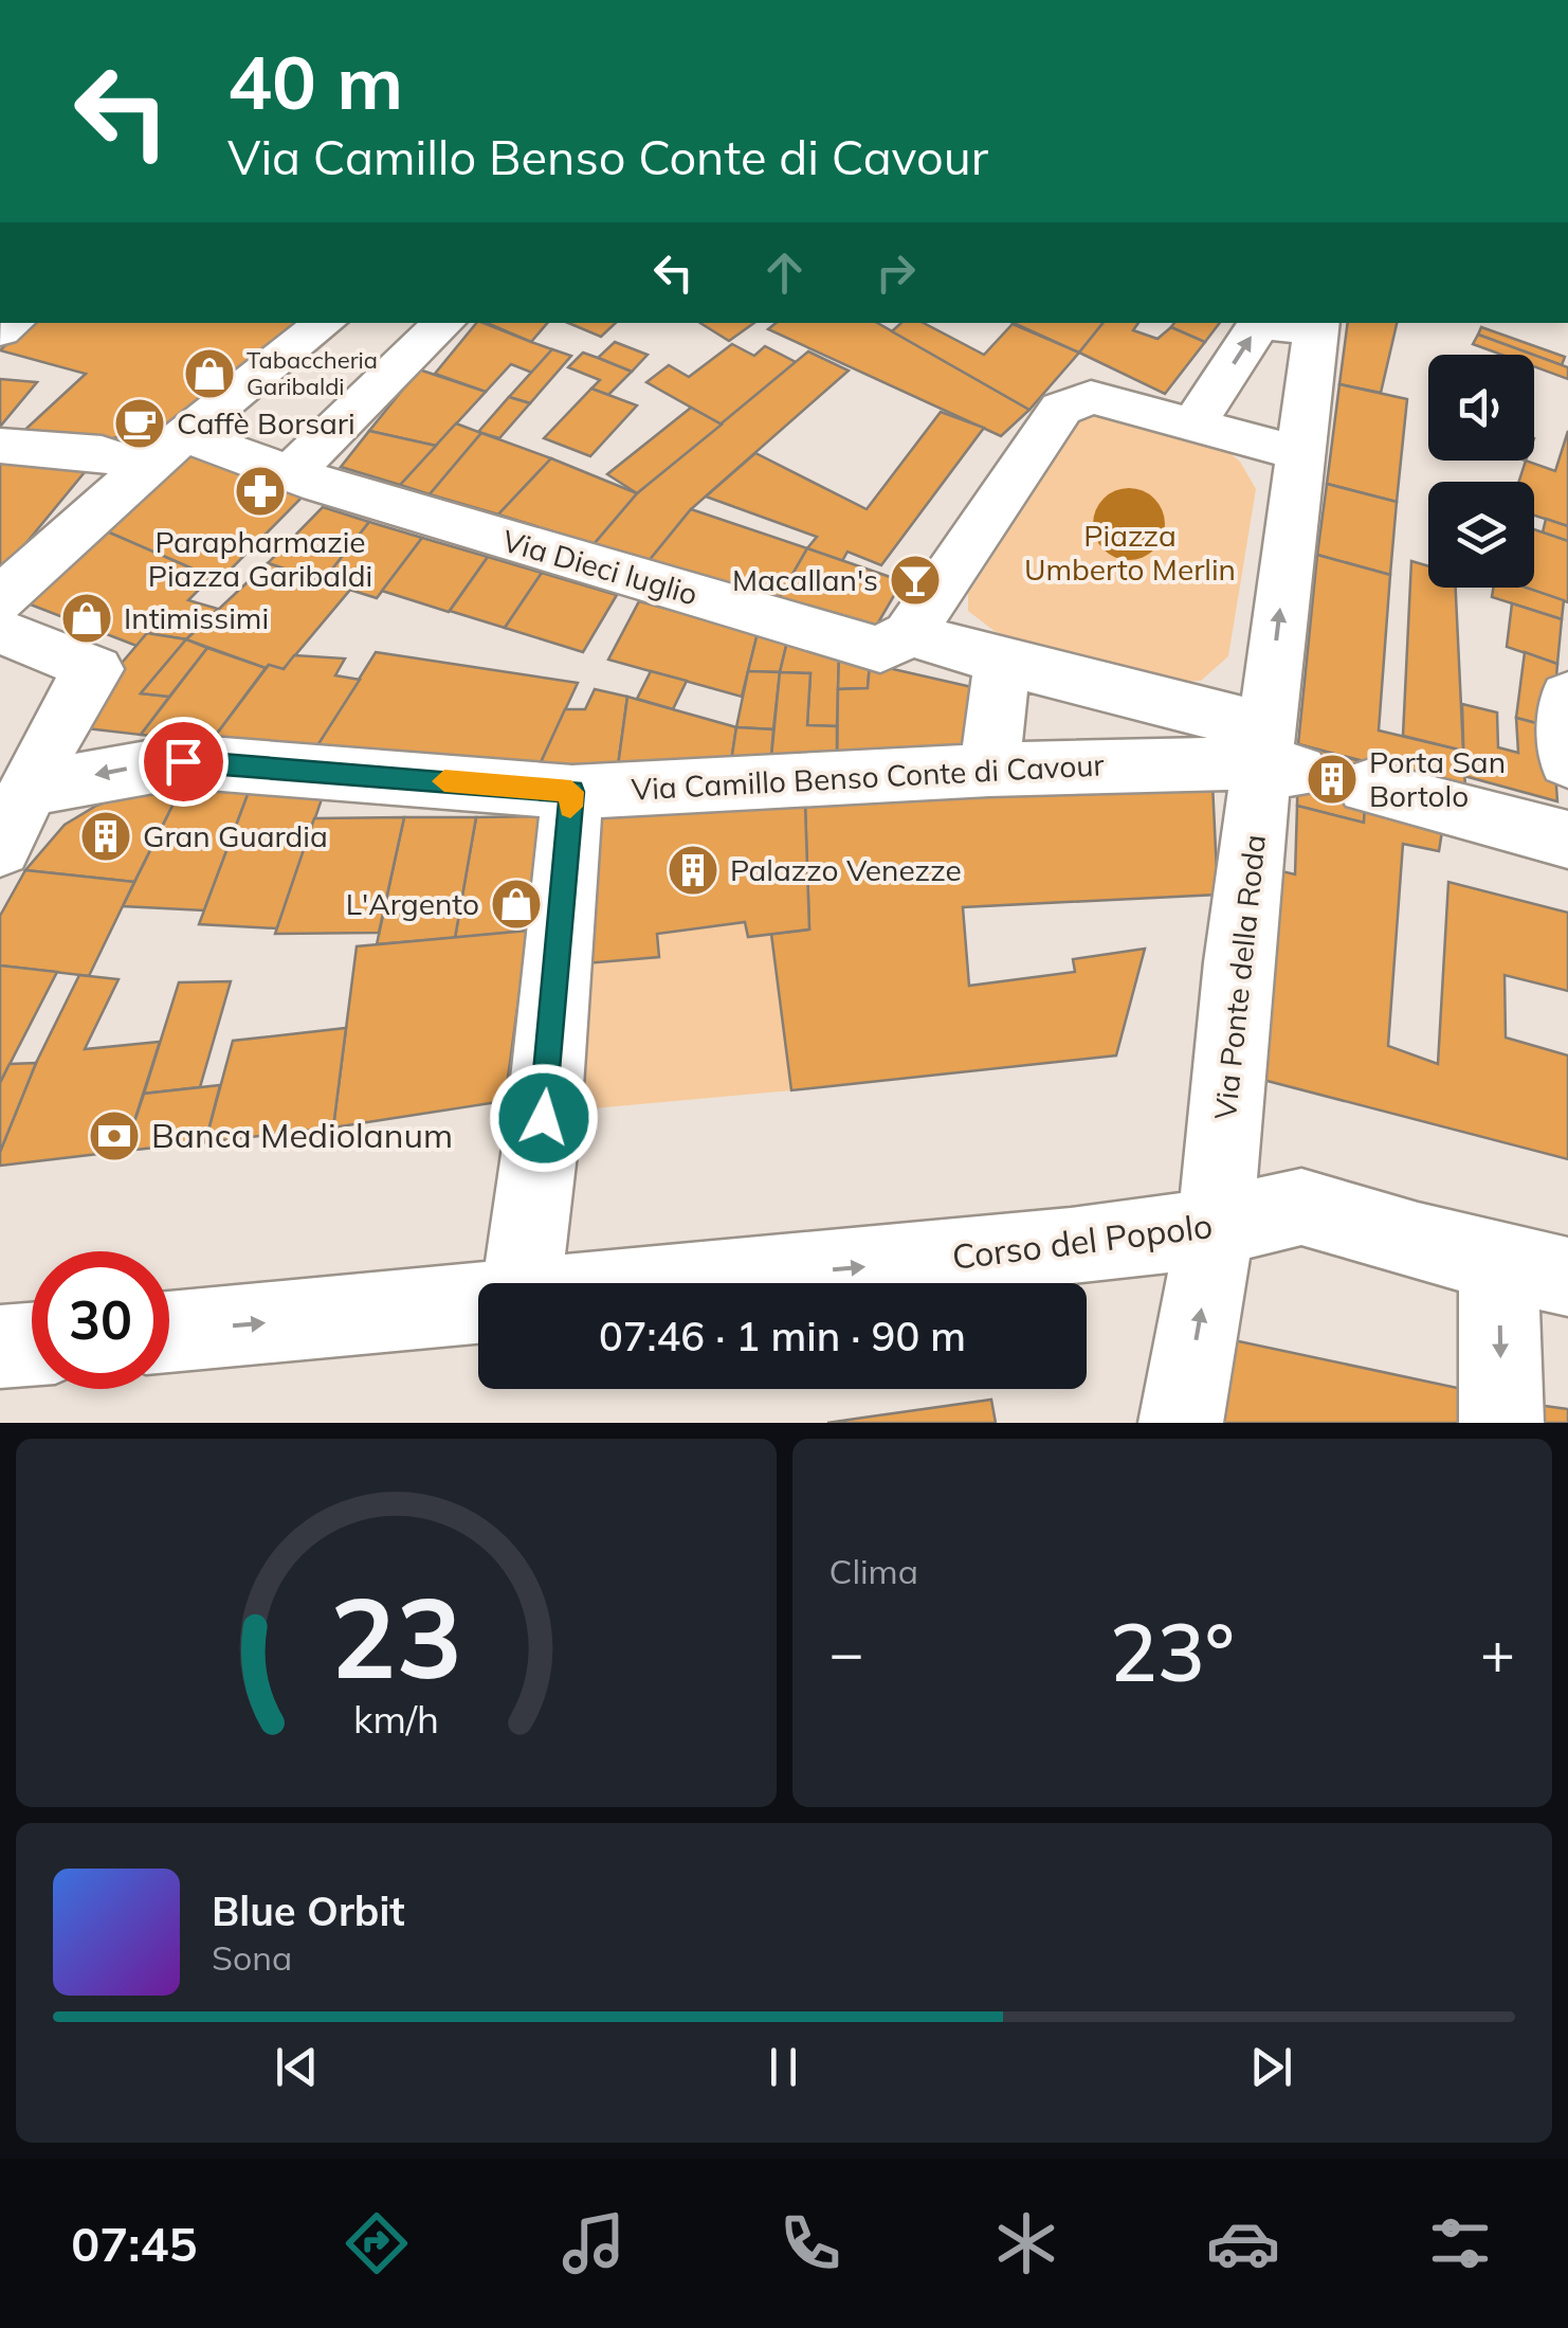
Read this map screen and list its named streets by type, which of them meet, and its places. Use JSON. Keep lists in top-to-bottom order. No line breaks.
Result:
{"streets":{"street":["Via Dieci luglio","Via Camillo Benso Conte di Cavour","Via Ponte della Roda","Corso del Popolo"]},"crossings":[["Via Camillo Benso Conte di Cavour","Via Ponte della Roda"],["Via Ponte della Roda","Corso del Popolo"]],"one_way":["Via Camillo Benso Conte di Cavour","Corso del Popolo"],"parks":["Piazza Umberto Merlin"],"places":{"shop":["Tabaccheria Garibaldi","Intimissimi","L'Argento"],"cafe":["Caffè Borsari"],"pharmacy":["Parapharmazie Piazza Garibaldi"],"bar":["Macallan's"],"building":["Porta San Bortolo","Gran Guardia","Palazzo Venezze"],"bank":["Banca Mediolanum"]},"page":{"turn":["40 m","Via Camillo Benso Conte di Cavour"],"limit":"30","trip":"07:46 · 1 min · 90 m","tile":"Clima","heat":["−","23°","+"],"song":["Blue Orbit","Sona"],"tabs":"07:45","gauge":["23","km/h"]}}
